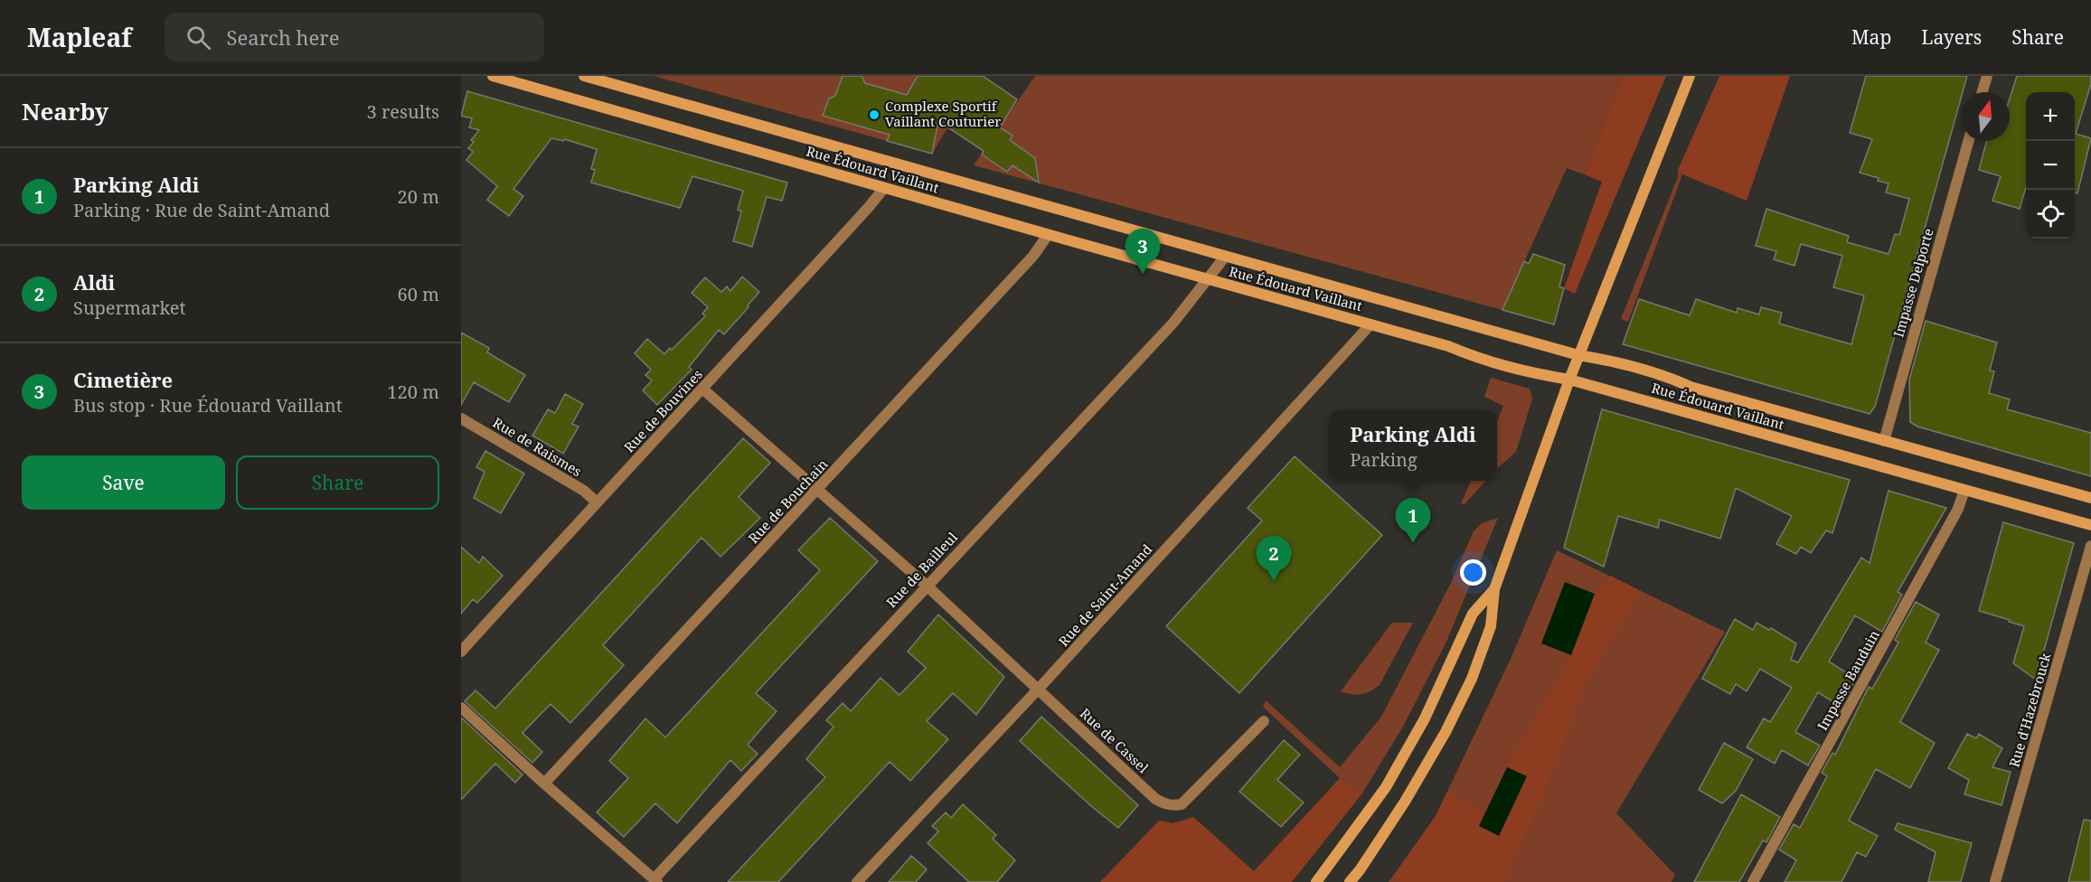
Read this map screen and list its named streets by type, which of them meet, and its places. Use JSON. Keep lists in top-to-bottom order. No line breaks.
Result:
{"streets":{"main road":["Rue Édouard Vaillant"],"street":["Impasse Delporte","Rue de Bouvines","Rue de Raismes","Rue de Bouchain","Rue de Bailleul","Rue de Saint-Amand","Impasse Bauduin","Rue d'Hazebrouck","Rue de Cassel"]},"crossings":[["Rue Édouard Vaillant","Impasse Delporte"],["Rue Édouard Vaillant","Rue de Bouvines"],["Rue Édouard Vaillant","Rue de Bouchain"],["Rue Édouard Vaillant","Rue de Bailleul"],["Rue Édouard Vaillant","Rue de Saint-Amand"],["Rue Édouard Vaillant","Impasse Bauduin"],["Rue de Bouvines","Rue de Raismes"],["Rue de Bouvines","Rue de Cassel"],["Rue de Bouchain","Rue de Cassel"],["Rue de Bailleul","Rue de Cassel"],["Rue de Saint-Amand","Rue de Cassel"]],"places":["Complexe Sportif Vaillant Couturier"],"north":"top","page":{"header":"Mapleaf","search":"Search here","nav":["Map","Layers","Share"],"heading":["Nearby","3 results"],"map_buttons":["+","−"],"list":[{"mark":"1","name":"Parking Aldi","note":"Parking · Rue de Saint-Amand","value":"20 m"},{"mark":"2","name":"Aldi","note":"Supermarket","value":"60 m"},{"mark":"3","name":"Cimetière","note":"Bus stop · Rue Édouard Vaillant","value":"120 m"}],"pins":["3","1","2"],"popup":["Parking Aldi","Parking"],"buttons":["Save","Share"]}}
